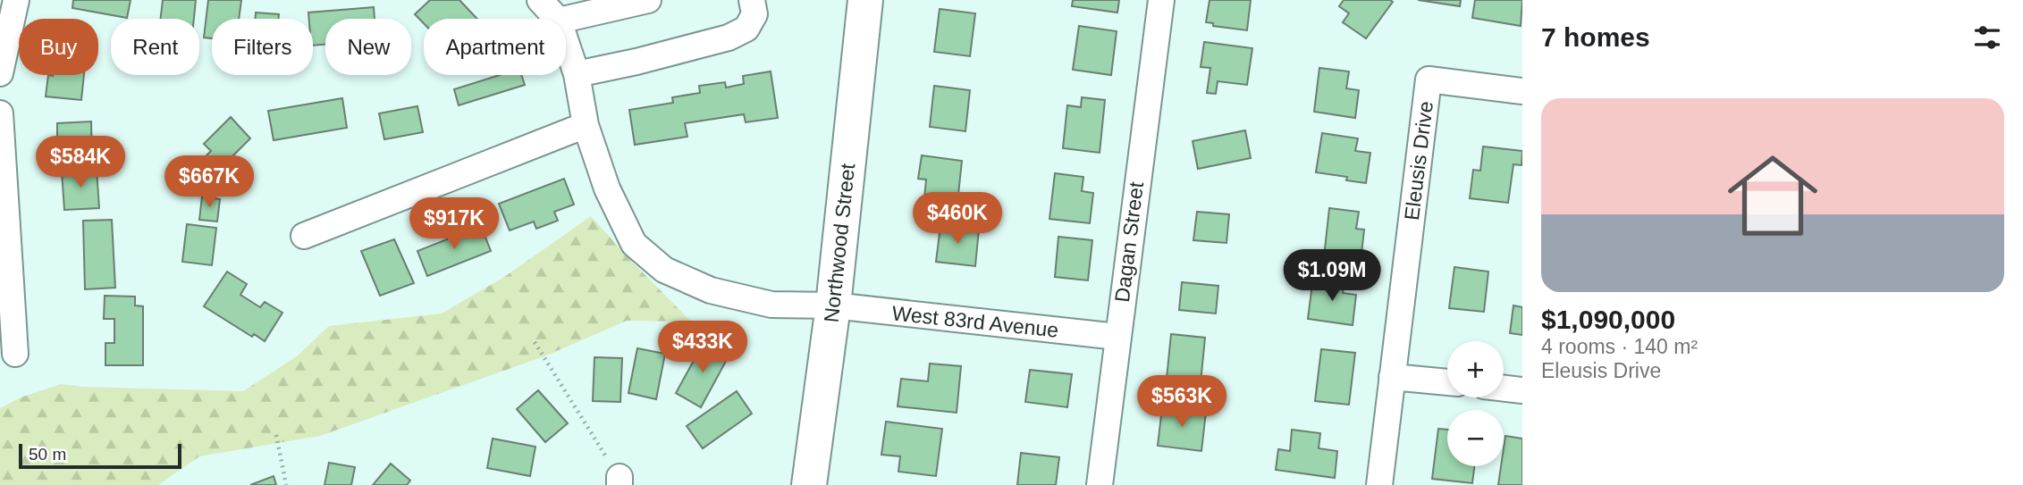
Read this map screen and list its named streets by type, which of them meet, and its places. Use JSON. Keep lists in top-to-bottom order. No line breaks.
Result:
{"streets":{"street":["Eleusis Drive","Dagan Street","Northwood Street","West 83rd Avenue"]},"crossings":[["Dagan Street","West 83rd Avenue"],["Northwood Street","West 83rd Avenue"]],"scale_bar":"50 m","page":{"heading":"7 homes","chip":["Buy","Rent","Filters","New","Apartment"],"list":[{"name":"$1,090,000","note":"4 rooms · 140 m² · Eleusis Drive"}],"price":["$584K","$667K","$460K","$917K","$1.09M","$433K","$563K"],"map_buttons":["+","−"],"scale":"50 m"}}
